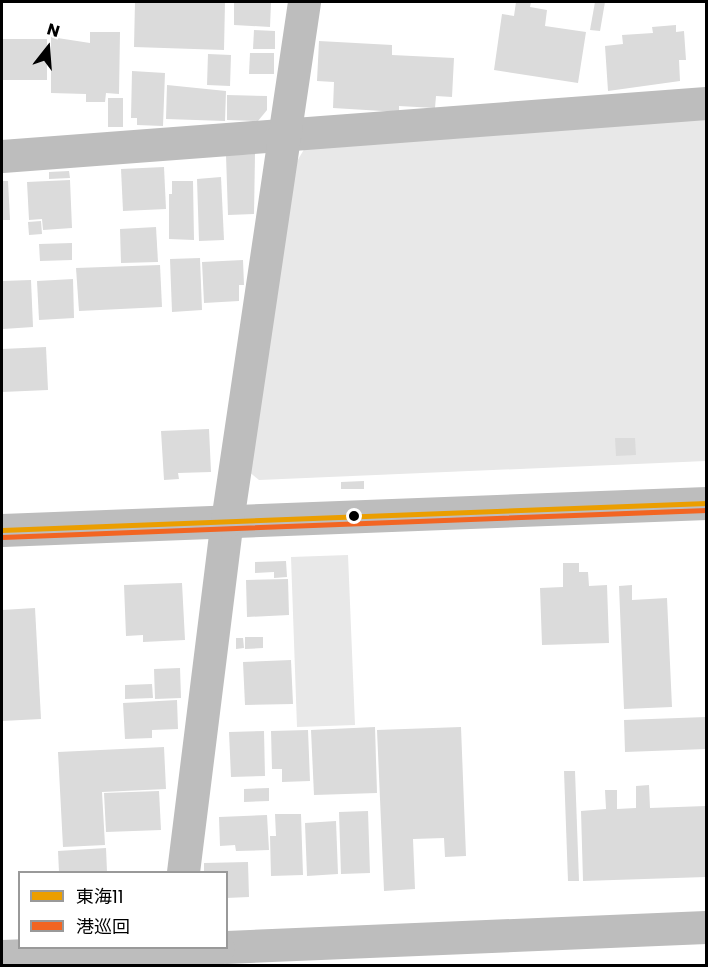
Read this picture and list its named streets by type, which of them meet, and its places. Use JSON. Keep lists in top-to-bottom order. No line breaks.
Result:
{"lines":["transit line 東海11","transit line 港巡回"],"legend":["東海11","港巡回"],"north":"top"}
